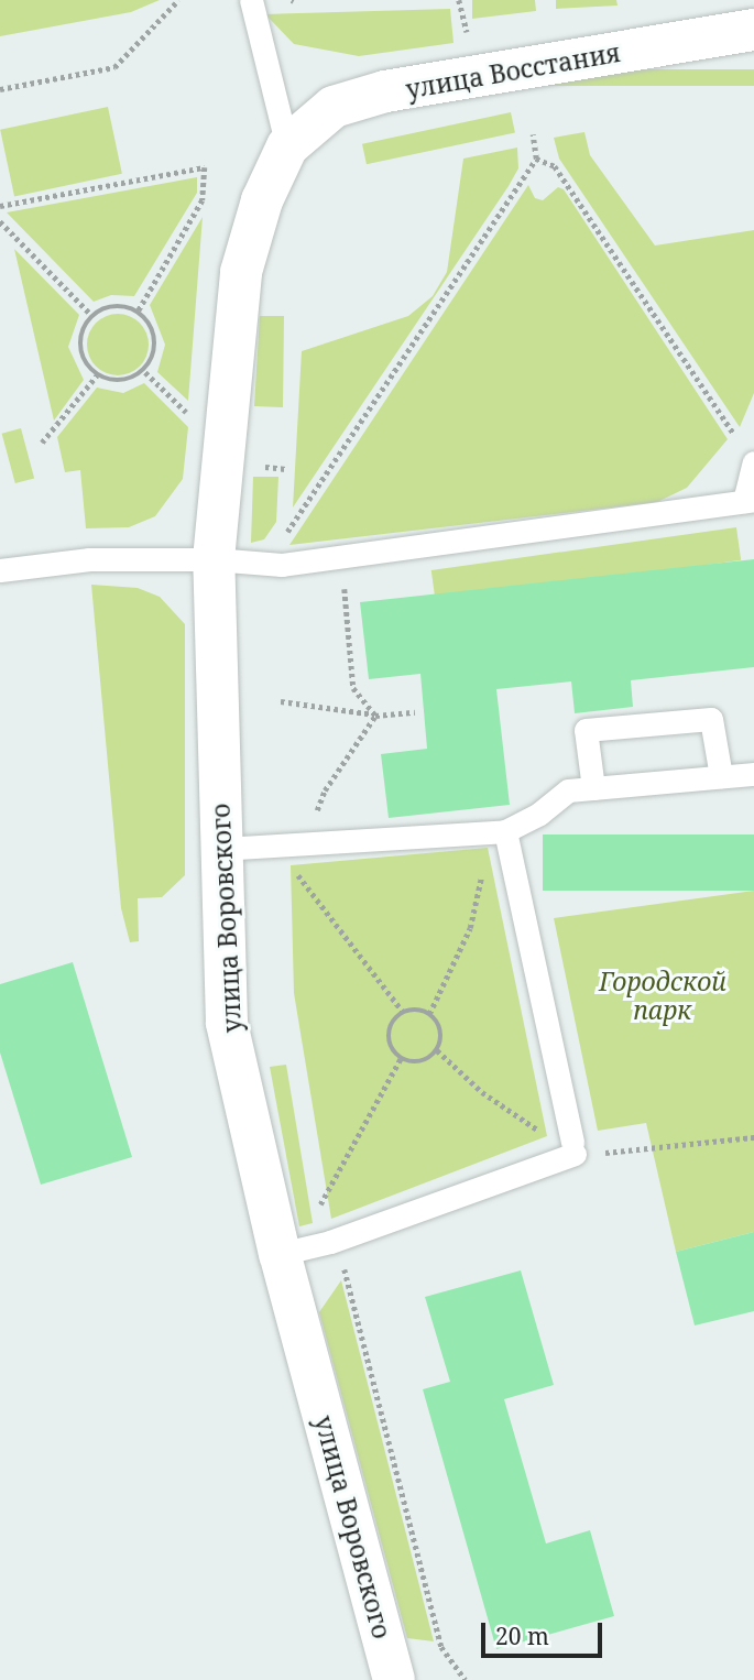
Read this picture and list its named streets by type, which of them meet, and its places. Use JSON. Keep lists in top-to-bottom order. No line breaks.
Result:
{"streets":{"street":["улица Восстания","улица Воровского"]},"crossings":[["улица Восстания","улица Воровского"]],"parks":["Городской парк"],"scale_bar":"20 m"}
